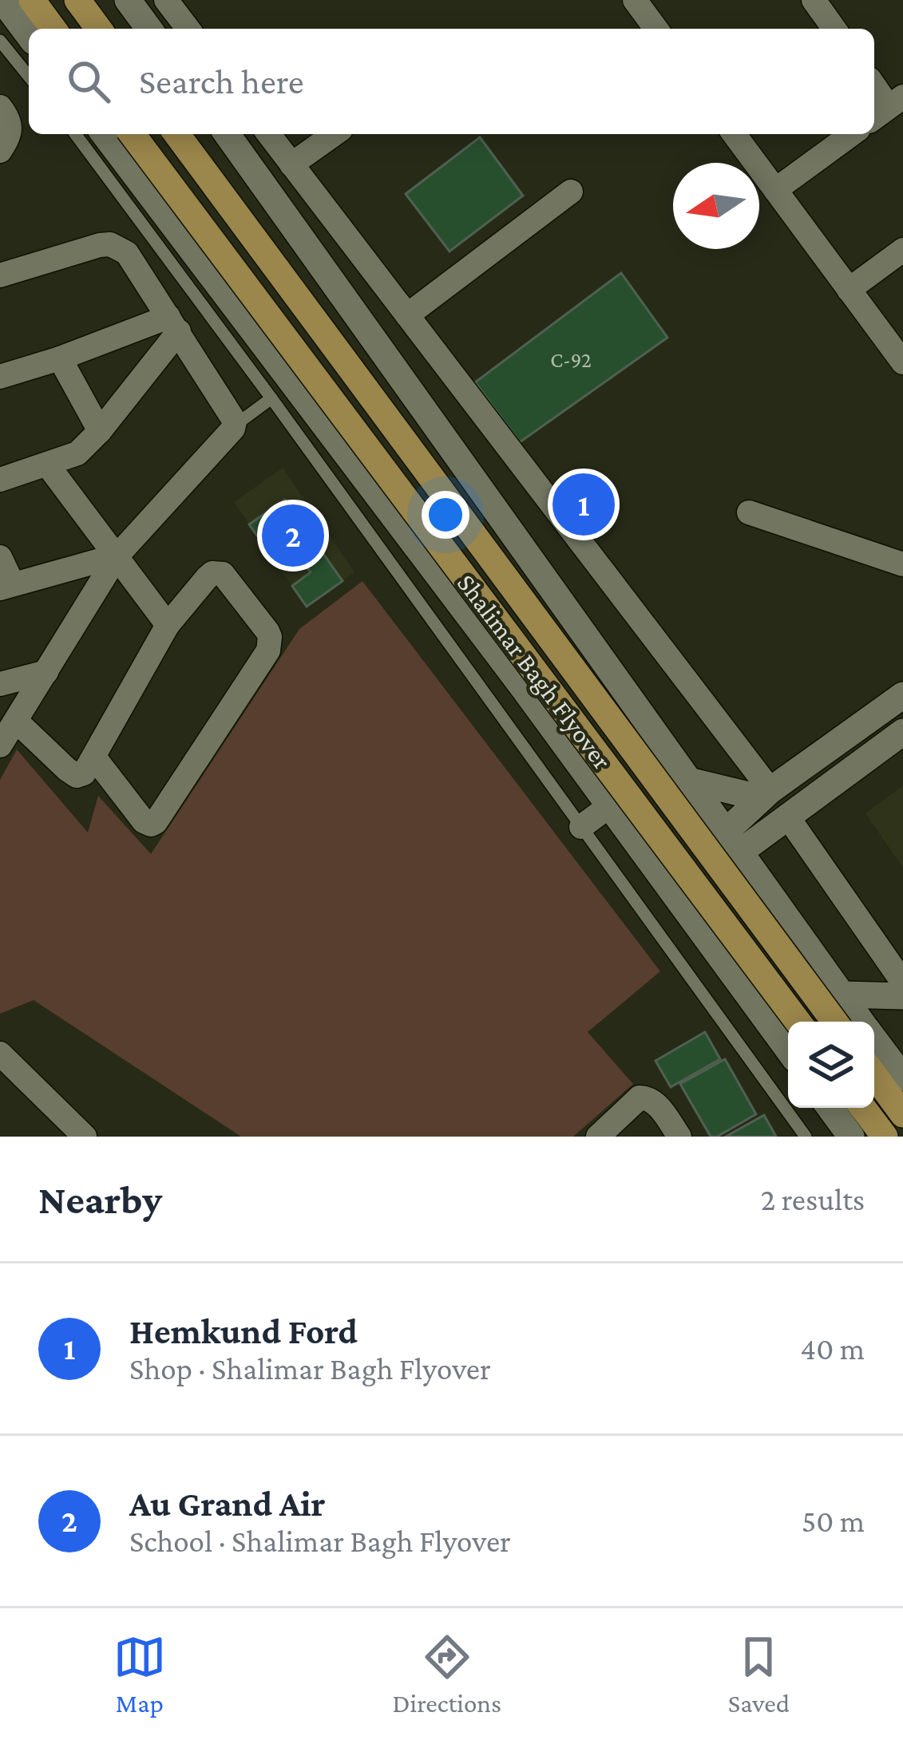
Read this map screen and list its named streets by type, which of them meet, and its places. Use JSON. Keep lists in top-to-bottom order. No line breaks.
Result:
{"streets":{"main road":["Shalimar Bagh Flyover"]},"house_numbers":["C-92"],"north":"left","page":{"search":"Search here","pins":["1","2"],"heading":["Nearby","2 results"],"list":[{"mark":"1","name":"Hemkund Ford","note":"Shop · Shalimar Bagh Flyover","value":"40 m"},{"mark":"2","name":"Au Grand Air","note":"School · Shalimar Bagh Flyover","value":"50 m"}],"nav":["Map","Directions","Saved"]}}
